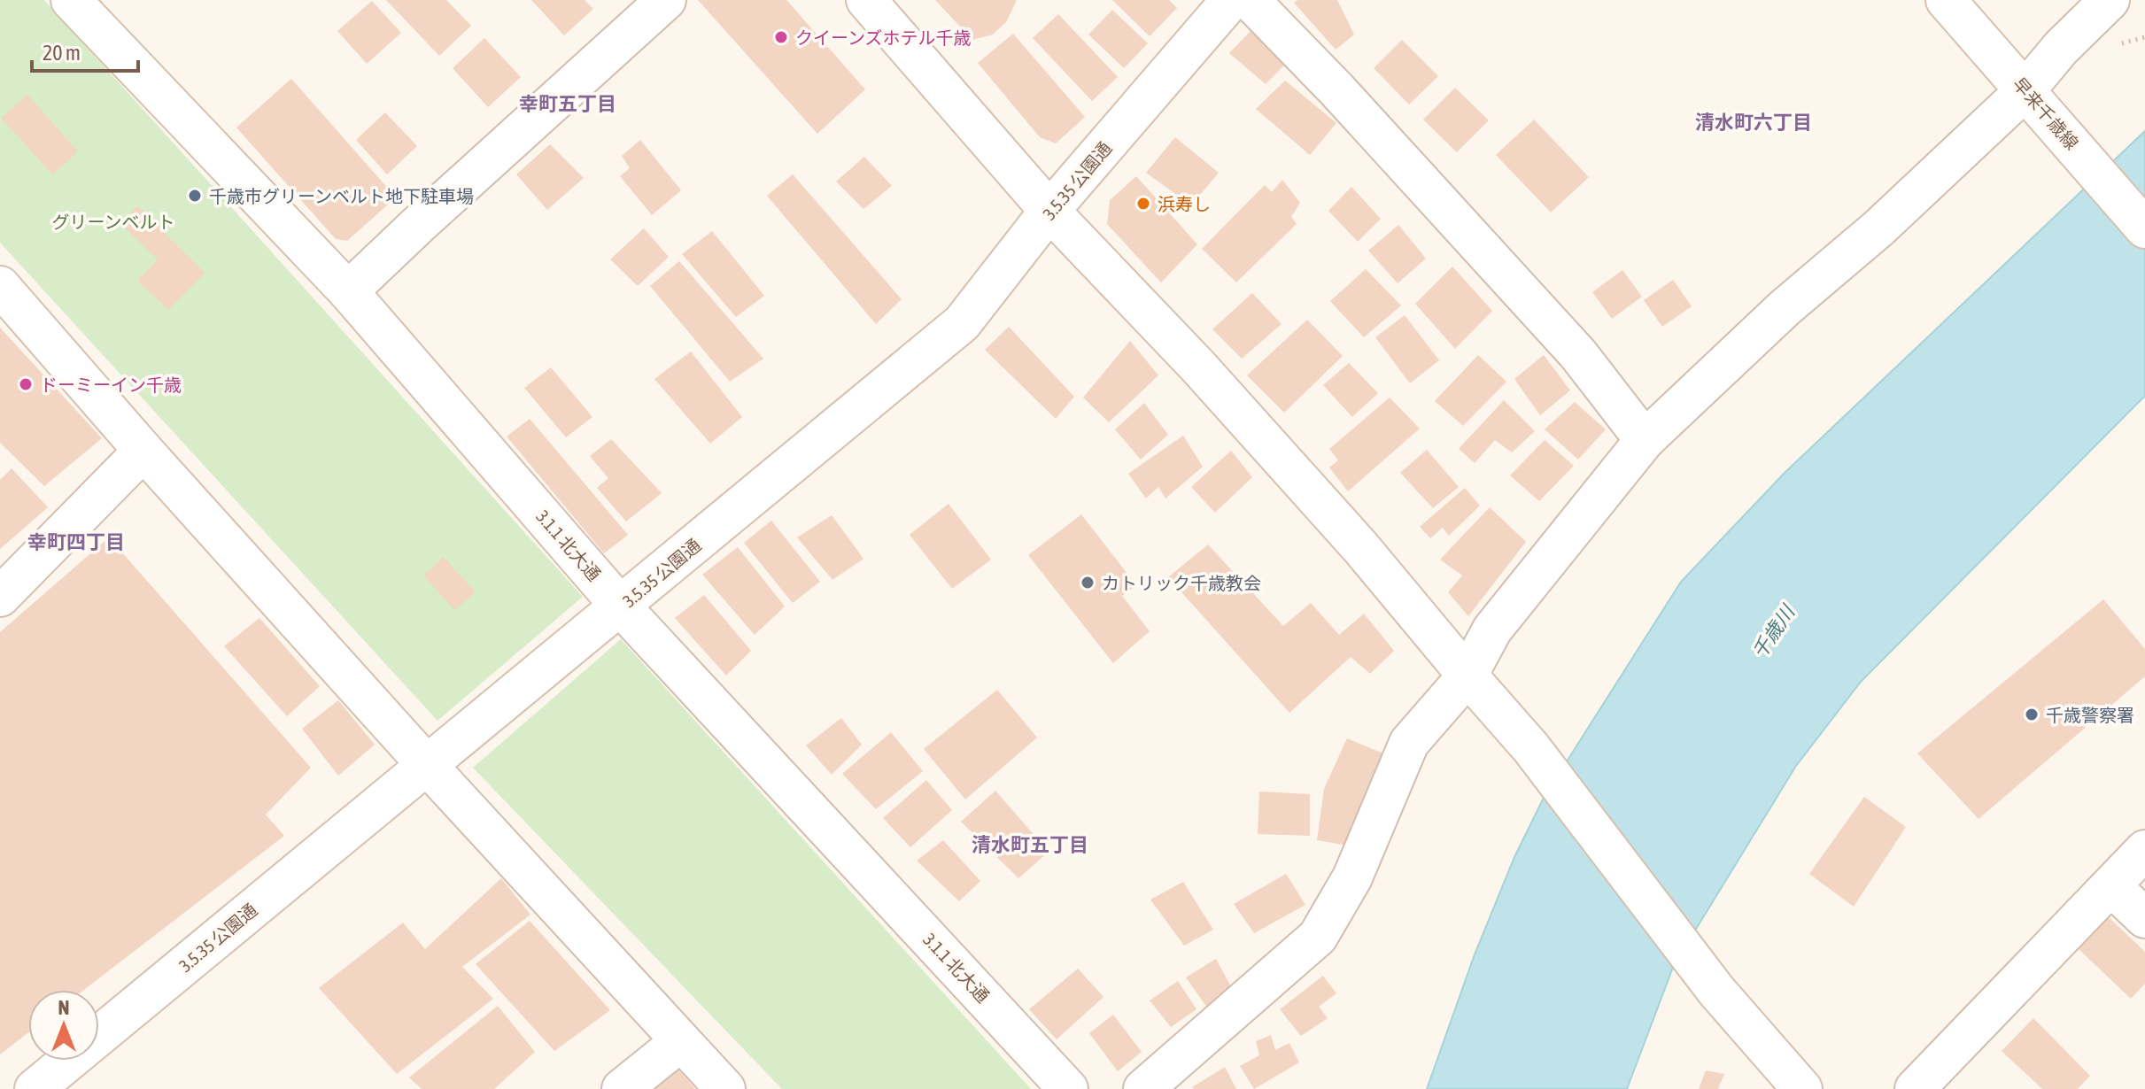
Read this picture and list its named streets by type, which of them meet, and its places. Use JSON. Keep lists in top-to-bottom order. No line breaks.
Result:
{"streets":{"street":["早来千歳線","3.5.35 公園通","3.1.1 北大通"]},"crossings":[["3.5.35 公園通","3.1.1 北大通"]],"districts":["幸町五丁目","清水町六丁目","幸町四丁目","清水町五丁目"],"water":["千歳川"],"parks":["グリーンベルト"],"places":["クイーンズホテル千歳","千歳市グリーンベルト地下駐車場","浜寿し","ドーミーイン千歳","カトリック千歳教会","千歳警察署"],"scale_bar":"20 m","north":"top"}
